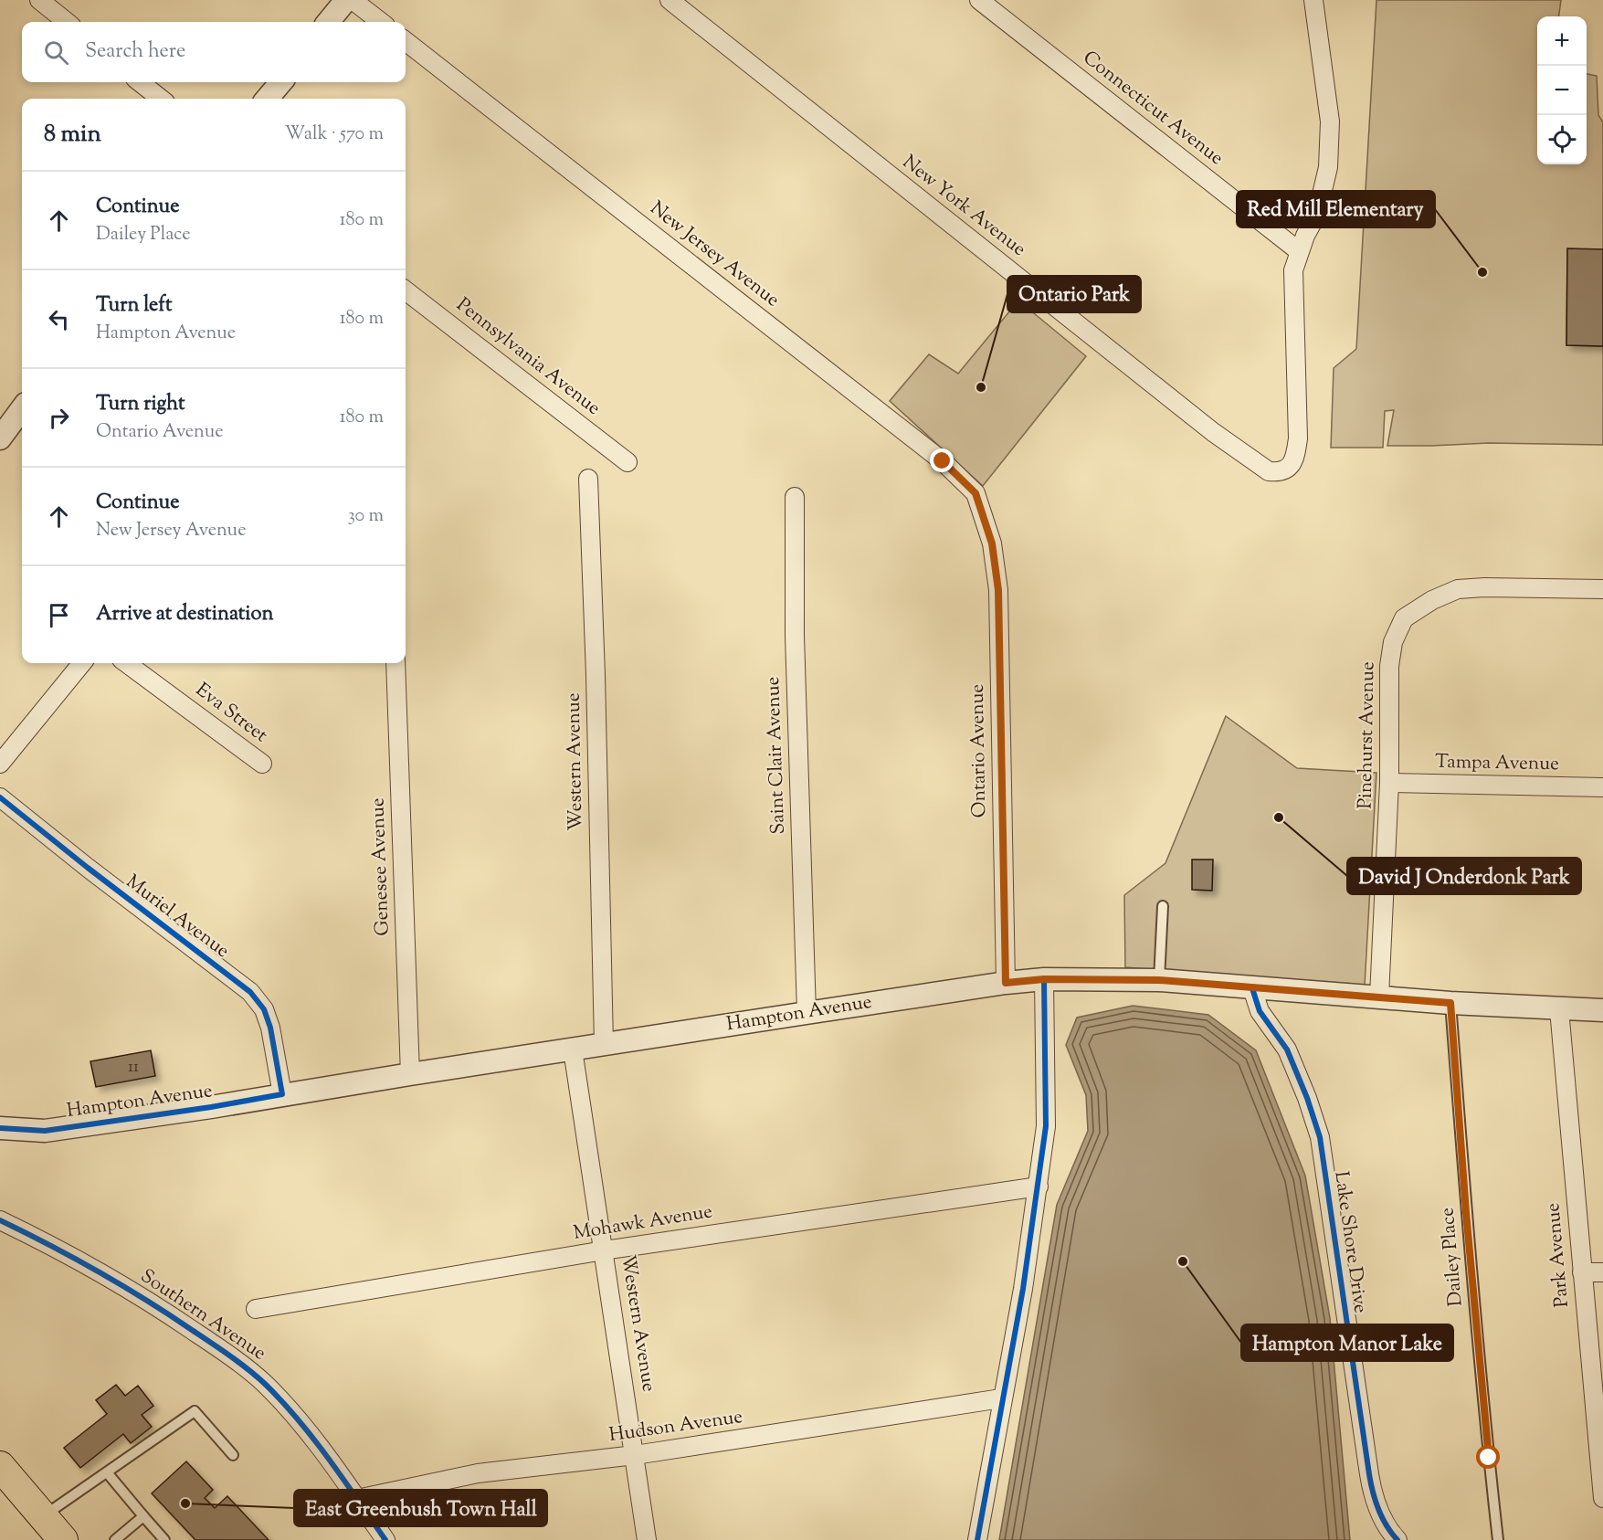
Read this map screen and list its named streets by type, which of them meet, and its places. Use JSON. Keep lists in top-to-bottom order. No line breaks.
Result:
{"streets":{"street":["Connecticut Avenue","New York Avenue","New Jersey Avenue","Pennsylvania Avenue","Eva Street","Pinehurst Avenue","Ontario Avenue","Saint Clair Avenue","Western Avenue","Tampa Avenue","Genesee Avenue","Muriel Avenue","Hampton Avenue","Mohawk Avenue","Lake Shore Drive","Park Avenue","Southern Avenue","Hudson Avenue"],"lane":["Dailey Place"]},"crossings":[["Connecticut Avenue","New York Avenue"],["New Jersey Avenue","Ontario Avenue"],["Pinehurst Avenue","Tampa Avenue"],["Pinehurst Avenue","Hampton Avenue"],["Ontario Avenue","Hampton Avenue"],["Saint Clair Avenue","Hampton Avenue"],["Western Avenue","Hampton Avenue"],["Western Avenue","Mohawk Avenue"],["Western Avenue","Hudson Avenue"],["Genesee Avenue","Hampton Avenue"],["Muriel Avenue","Hampton Avenue"],["Hampton Avenue","Lake Shore Drive"],["Hampton Avenue","Park Avenue"],["Hampton Avenue","Dailey Place"],["Southern Avenue","Hudson Avenue"]],"places":["Red Mill Elementary","Ontario Park","David J Onderdonk Park","Hampton Manor Lake","East Greenbush Town Hall"],"house_numbers":["11"],"page":{"map_buttons":["+","−"],"search":"Search here","heading":["8 min","Walk · 570 m"],"list":[["Continue","Dailey Place","180 m"],["Turn left","Hampton Avenue","180 m"],["Turn right","Ontario Avenue","180 m"],["Continue","New Jersey Avenue","30 m"],"Arrive at destination"]}}
